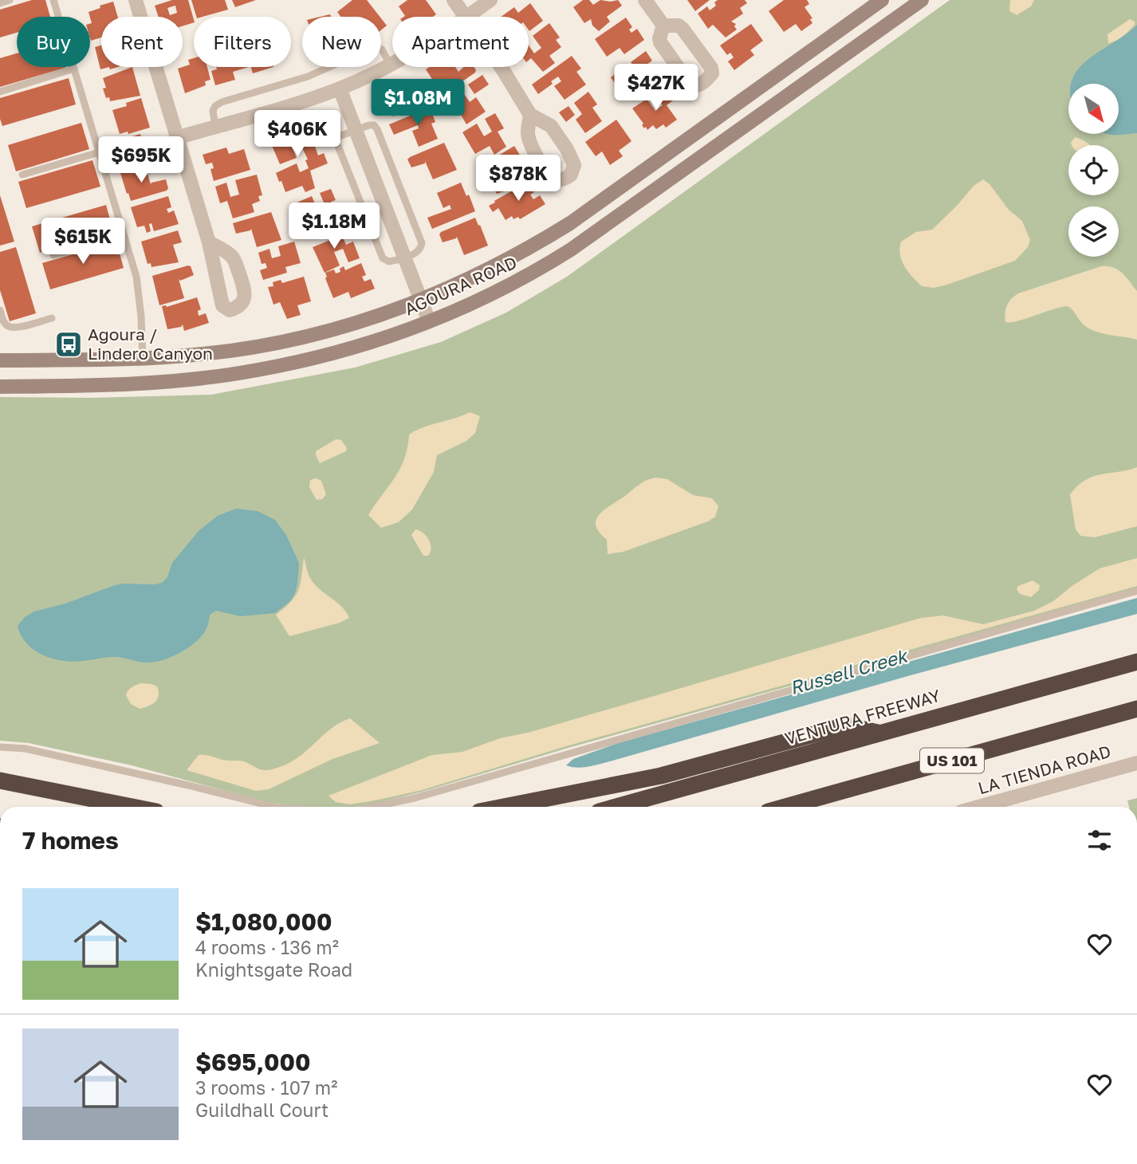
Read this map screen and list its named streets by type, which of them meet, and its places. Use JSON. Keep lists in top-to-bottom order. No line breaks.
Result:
{"streets":{"highway":["VENTURA FREEWAY","US 101"],"main road":["AGOURA ROAD"],"street":["LA TIENDA ROAD"]},"water":["Russell Creek"],"places":{"bus stop":["Agoura / Lindero Canyon"]},"north":"bottom right","page":{"chip":["Buy","Rent","Filters","New","Apartment"],"price":["$427K","$1.08M","$406K","$695K","$878K","$1.18M","$615K"],"heading":"7 homes","list":[{"name":"$1,080,000","note":"4 rooms · 136 m² · Knightsgate Road"},{"name":"$695,000","note":"3 rooms · 107 m² · Guildhall Court"}]}}
